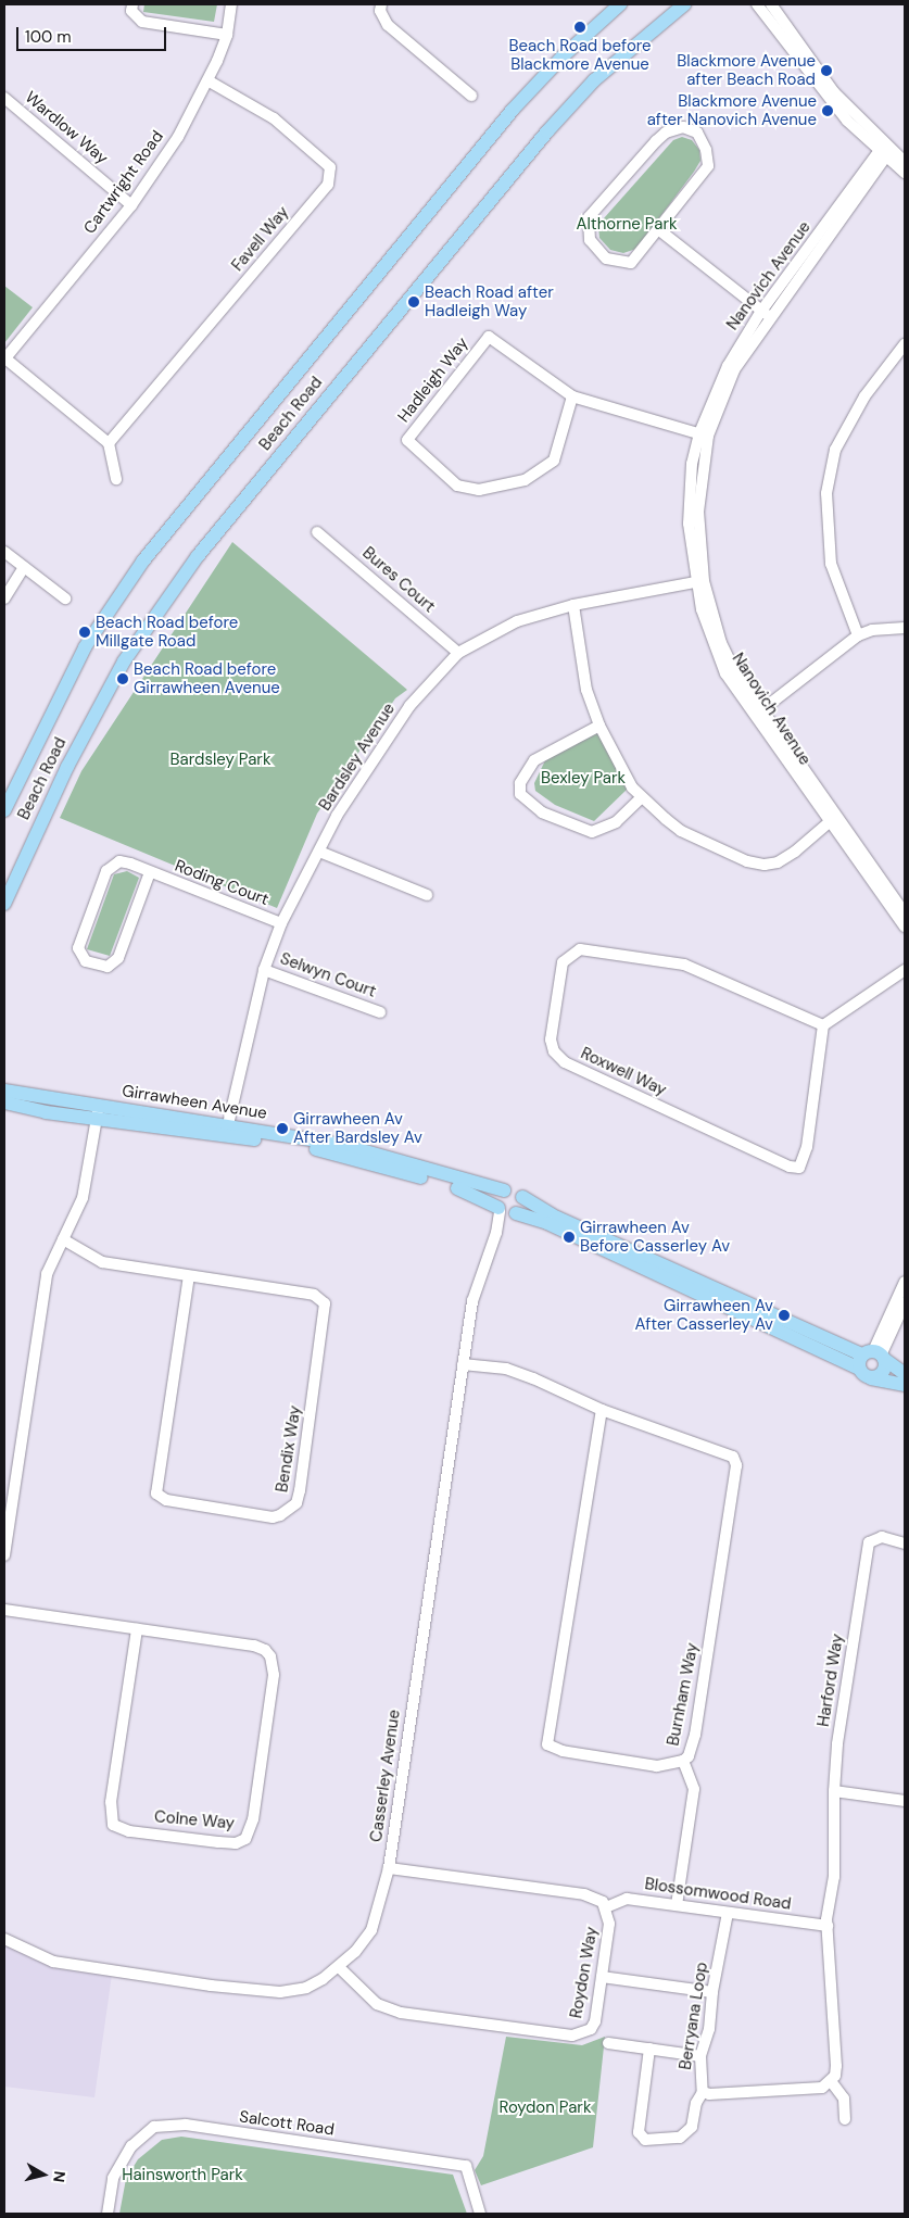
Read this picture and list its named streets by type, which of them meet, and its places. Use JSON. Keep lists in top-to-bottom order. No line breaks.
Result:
{"streets":{"main road":["Beach Road","Girrawheen Avenue"],"street":["Wardlow Way","Cartwright Road","Favell Way","Nanovich Avenue","Hadleigh Way","Bures Court","Bardsley Avenue","Roding Court","Selwyn Court","Roxwell Way","Bendix Way","Harford Way","Burnham Way","Casserley Avenue","Colne Way","Blossomwood Road","Roydon Way","Berryana Loop","Salcott Road"]},"crossings":[["Wardlow Way","Cartwright Road"],["Cartwright Road","Favell Way"],["Nanovich Avenue","Hadleigh Way"],["Nanovich Avenue","Bardsley Avenue"],["Bures Court","Bardsley Avenue"],["Bardsley Avenue","Roding Court"],["Bardsley Avenue","Selwyn Court"],["Bardsley Avenue","Girrawheen Avenue"],["Girrawheen Avenue","Casserley Avenue"],["Burnham Way","Casserley Avenue"],["Casserley Avenue","Roydon Way"],["Blossomwood Road","Roydon Way"],["Blossomwood Road","Berryana Loop"]],"parks":["Althorne Park","Bardsley Park","Bexley Park","Roydon Park","Hainsworth Park"],"places":["Beach Road before Blackmore Avenue","Blackmore Avenue after Beach Road","Blackmore Avenue after Nanovich Avenue","Beach Road after Hadleigh Way","Beach Road before Millgate Road","Beach Road before Girrawheen Avenue","Girrawheen Av After Bardsley Av","Girrawheen Av Before Casserley Av","Girrawheen Av After Casserley Av"],"scale_bar":"100 m","north":"right"}
